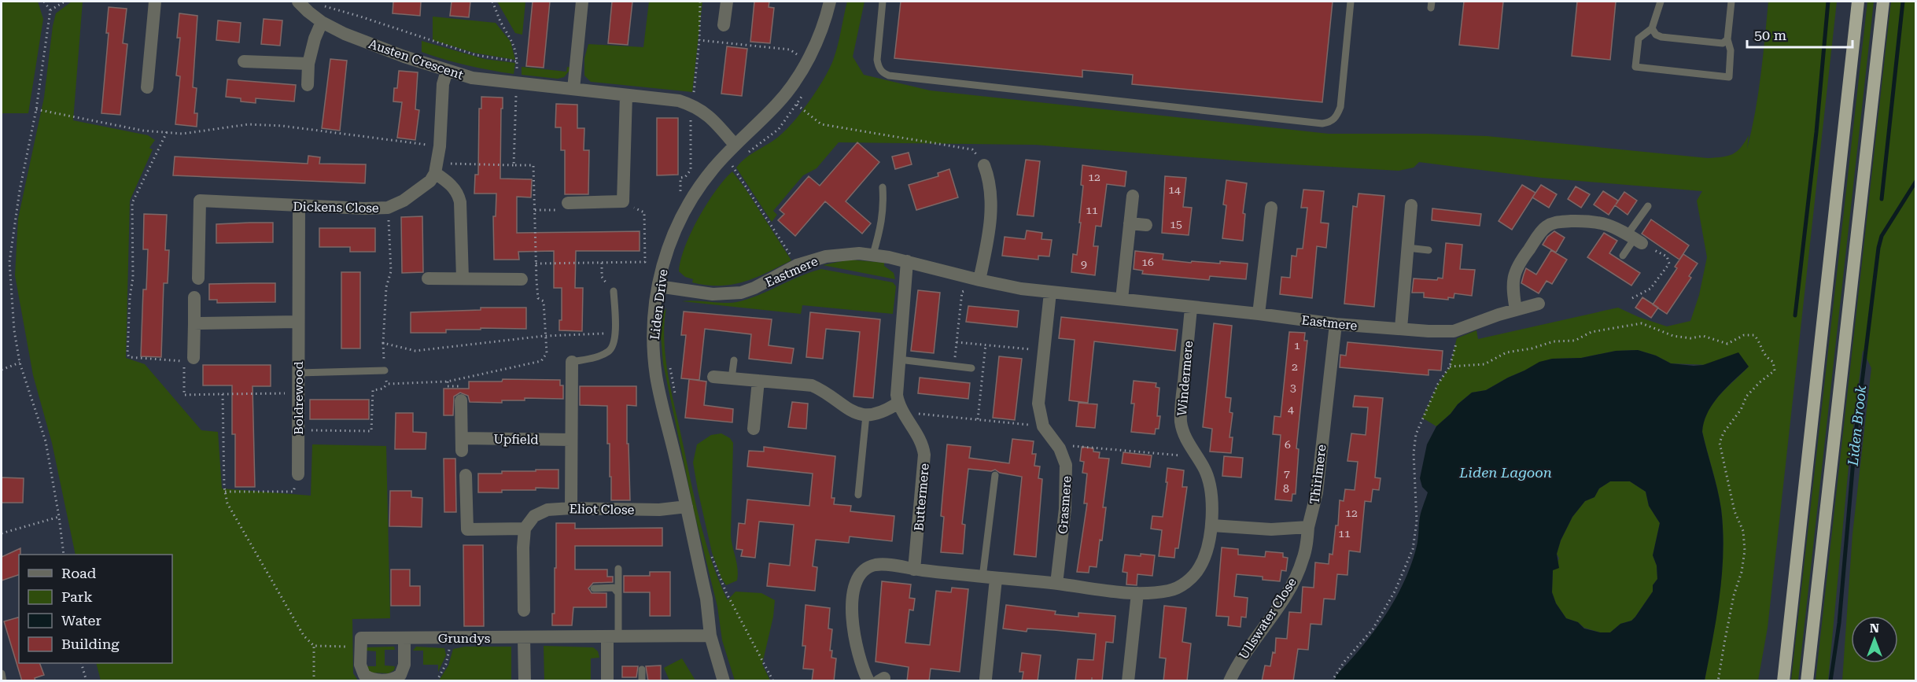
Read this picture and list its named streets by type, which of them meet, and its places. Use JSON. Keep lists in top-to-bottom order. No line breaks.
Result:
{"streets":{"street":["Austen Crescent","Dickens Close","Eastmere","Liden Drive","Windermere","Boldrewood","Upfield","Thirlmere","Buttermere","Grasmere","Eliot Close","Ullswater Close","Grundys"]},"crossings":[["Austen Crescent","Liden Drive"],["Dickens Close","Boldrewood"],["Eastmere","Liden Drive"],["Eastmere","Windermere"],["Eastmere","Thirlmere"],["Eastmere","Buttermere"],["Eastmere","Grasmere"],["Liden Drive","Eliot Close"],["Liden Drive","Grundys"],["Windermere","Buttermere"],["Windermere","Grasmere"],["Thirlmere","Ullswater Close"]],"water":["Liden Brook","Liden Lagoon"],"house_numbers":["12","14","11","15","16","9","1","2","3","4","6","7","8","12","11"],"legend":["Road","Park","Water","Building"],"scale_bar":"50 m","north":"top"}
